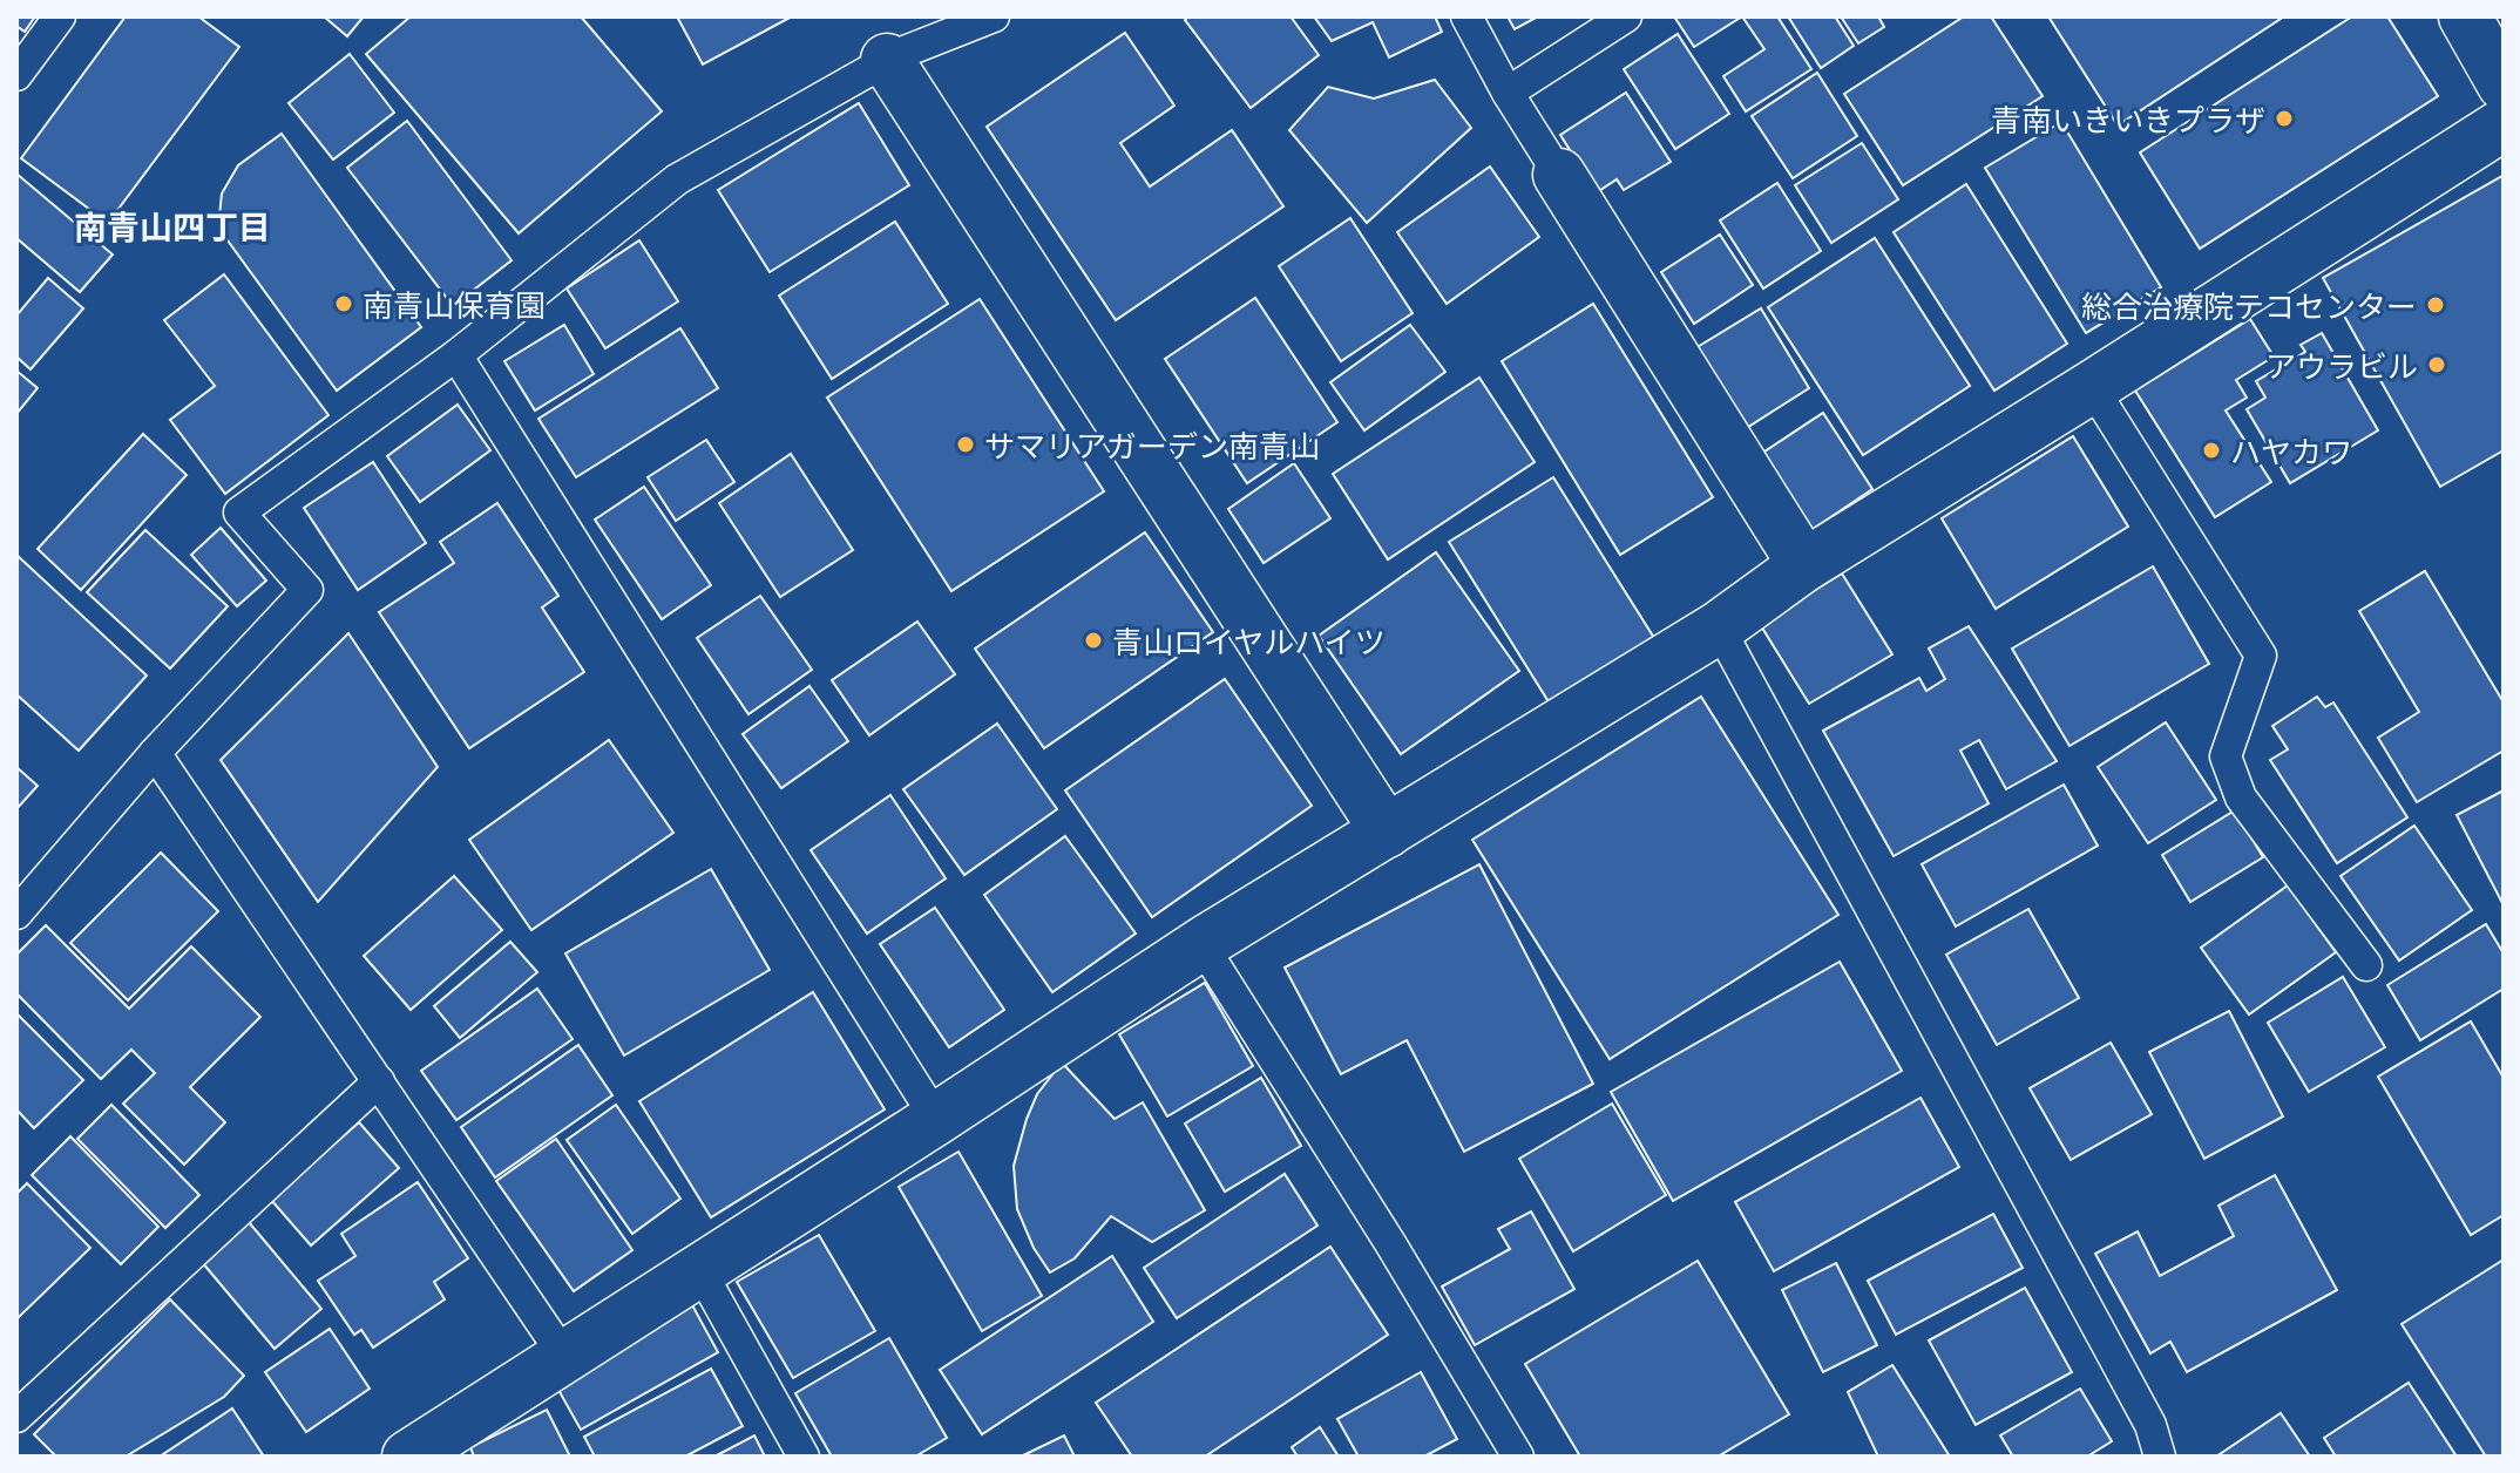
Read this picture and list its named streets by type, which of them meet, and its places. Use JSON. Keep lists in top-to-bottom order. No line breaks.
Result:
{"districts":["南青山四丁目"],"places":["青南いきいきプラザ","南青山保育園","総合治療院テコセンター","アウラビル","サマリアガーデン南青山","ハヤカワ","青山ロイヤルハイツ"]}
